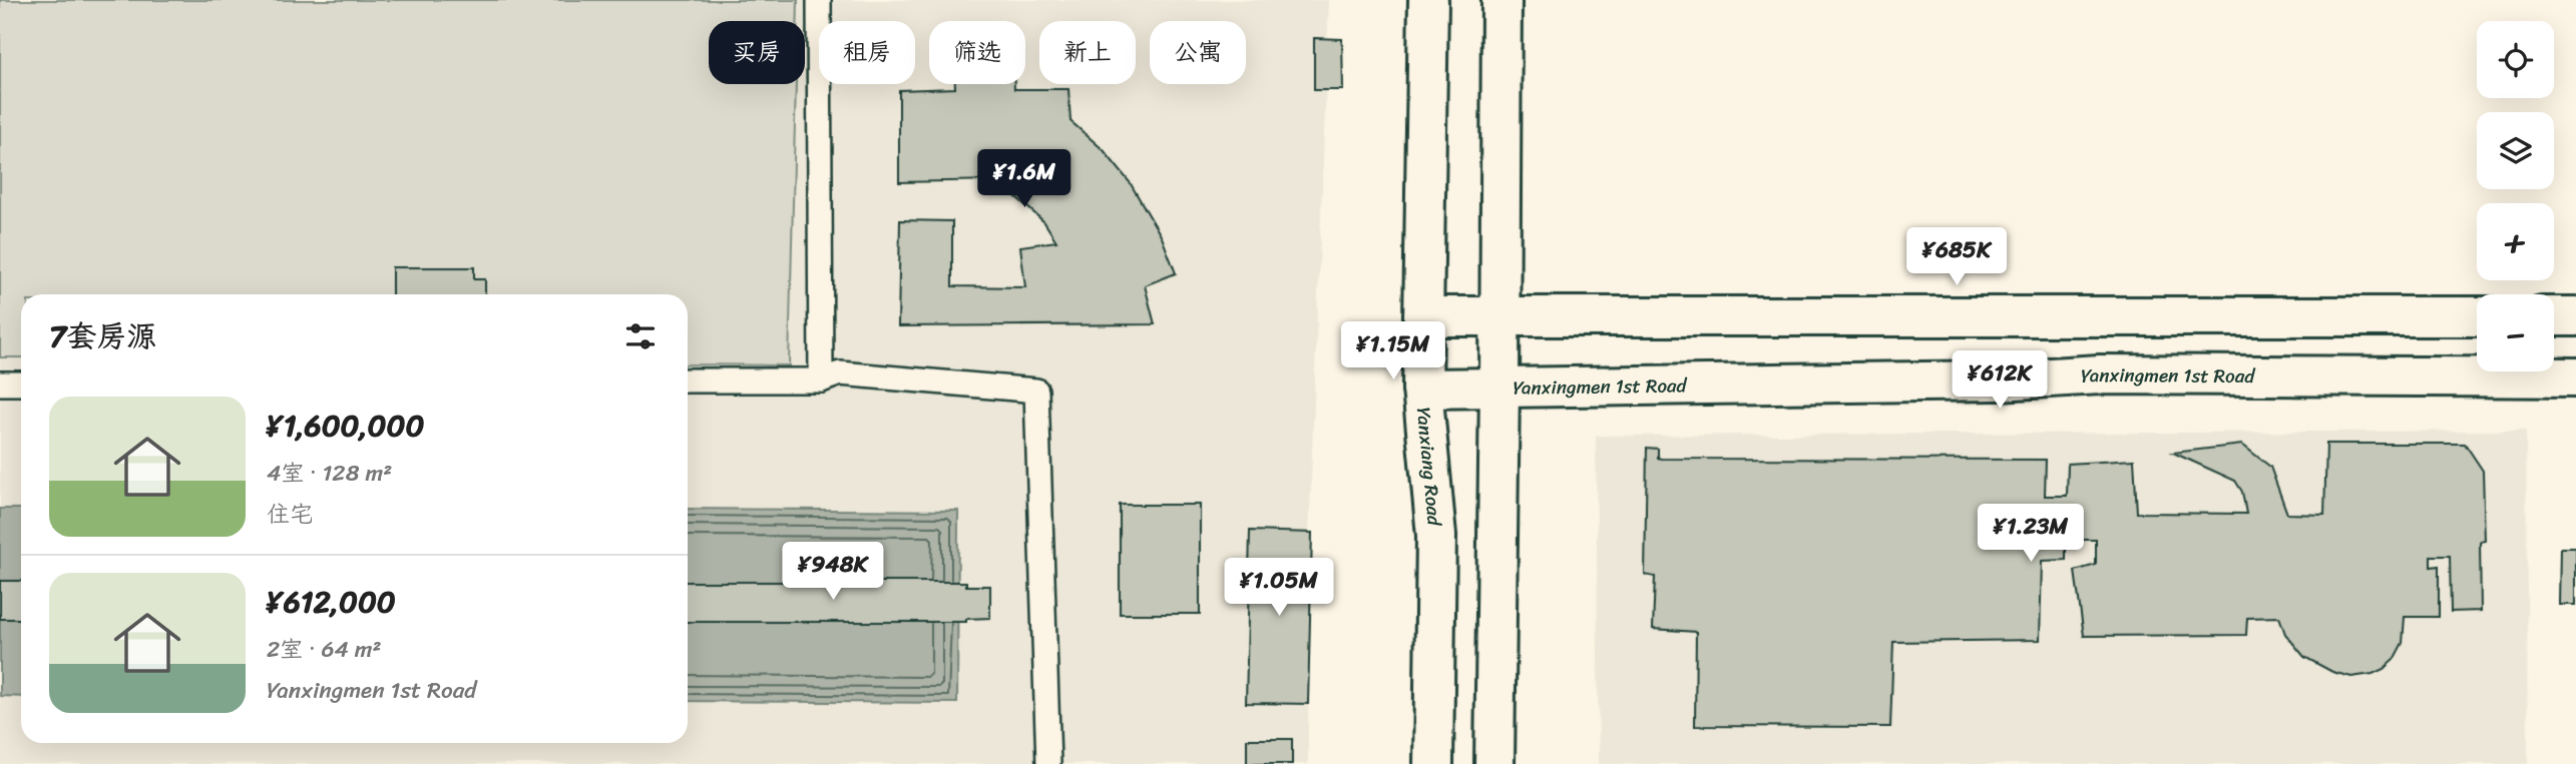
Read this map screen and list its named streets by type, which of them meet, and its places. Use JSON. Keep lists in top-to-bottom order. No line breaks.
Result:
{"streets":{"street":["Yanxingmen 1st Road","Yanxiang Road"]},"crossings":[["Yanxingmen 1st Road","Yanxiang Road"]],"page":{"map_buttons":["+","−"],"chip":["买房","租房","筛选","新上","公寓"],"price":["¥1.6M","¥685K","¥1.15M","¥612K","¥1.23M","¥948K","¥1.05M"],"heading":"7套房源","list":[{"name":"¥1,600,000","note":"4室 · 128 m² · 住宅"},{"name":"¥612,000","note":"2室 · 64 m² · Yanxingmen 1st Road"}]}}
